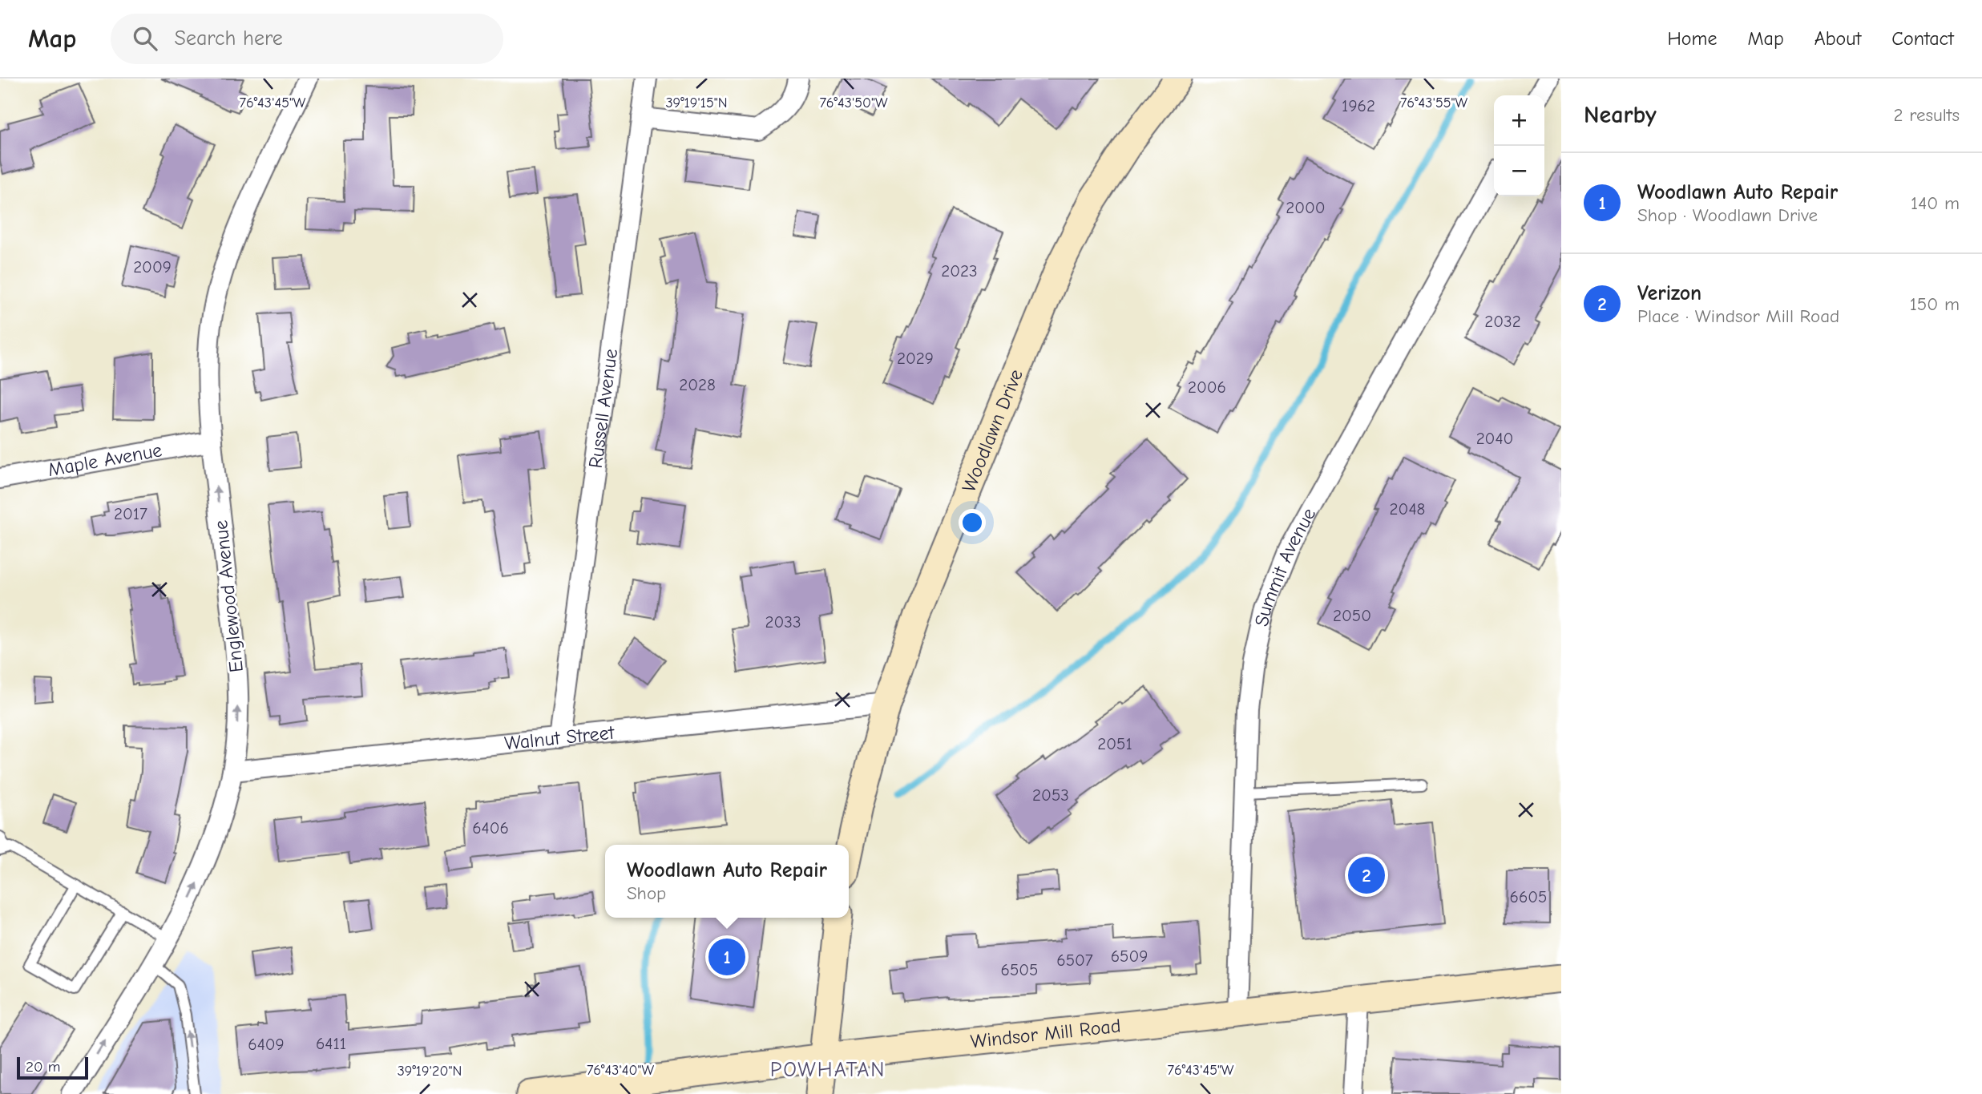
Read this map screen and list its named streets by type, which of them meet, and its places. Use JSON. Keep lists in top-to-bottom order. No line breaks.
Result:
{"streets":{"main road":["Woodlawn Drive","Windsor Mill Road"],"street":["Russell Avenue","Maple Avenue","Summit Avenue","Englewood Avenue","Walnut Street"]},"crossings":[["Russell Avenue","Walnut Street"],["Woodlawn Drive","Walnut Street"],["Maple Avenue","Englewood Avenue"],["Summit Avenue","Windsor Mill Road"],["Englewood Avenue","Walnut Street"]],"one_way":["Englewood Avenue"],"districts":["POWHATAN"],"house_numbers":["1962","2000","2009","2023","2032","2029","2028","2006","2040","2048","2017","2050","2033","2051","2053","6406","6605","6509","6507","6505","6411","6409"],"scale_bar":"20 m","page":{"header":"Map","search":"Search here","nav":["Home","Map","About","Contact"],"heading":["Nearby","2 results"],"map_buttons":["+","−"],"list":[{"mark":"1","name":"Woodlawn Auto Repair","note":"Shop · Woodlawn Drive","value":"140 m"},{"mark":"2","name":"Verizon","note":"Place · Windsor Mill Road","value":"150 m"}],"popup":["Woodlawn Auto Repair","Shop"],"pins":["2","1"],"scale":"20 m"},"coordinates":["39°19'15\"N","76°43'45\"W","76°43'50\"W","76°43'55\"W","76°43'40\"W","39°19'20\"N"]}
